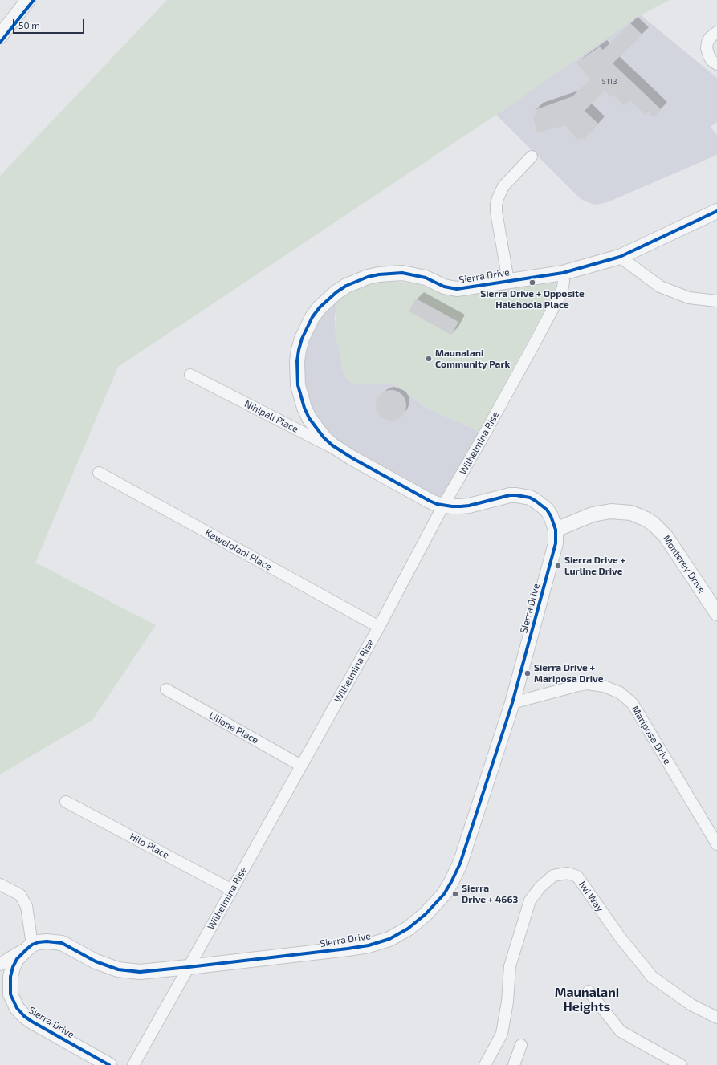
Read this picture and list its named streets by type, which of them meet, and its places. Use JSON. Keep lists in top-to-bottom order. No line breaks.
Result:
{"streets":{"street":["Sierra Drive","Nihipali Place","Wilhelmina Rise","Kawelolani Place","Monterey Drive","Lilione Place","Mariposa Drive","Hilo Place","Iwi Way"]},"crossings":[["Sierra Drive","Nihipali Place"],["Sierra Drive","Wilhelmina Rise"],["Sierra Drive","Monterey Drive"],["Sierra Drive","Mariposa Drive"],["Wilhelmina Rise","Kawelolani Place"],["Wilhelmina Rise","Lilione Place"],["Wilhelmina Rise","Hilo Place"]],"districts":["Maunalani Heights"],"places":["Sierra Drive + Opposite Halehoola Place","Maunalani Community Park","Sierra Drive + Lurline Drive","Sierra Drive + Mariposa Drive","Sierra Drive + 4663"],"house_numbers":["5113"],"scale_bar":"50 m"}
